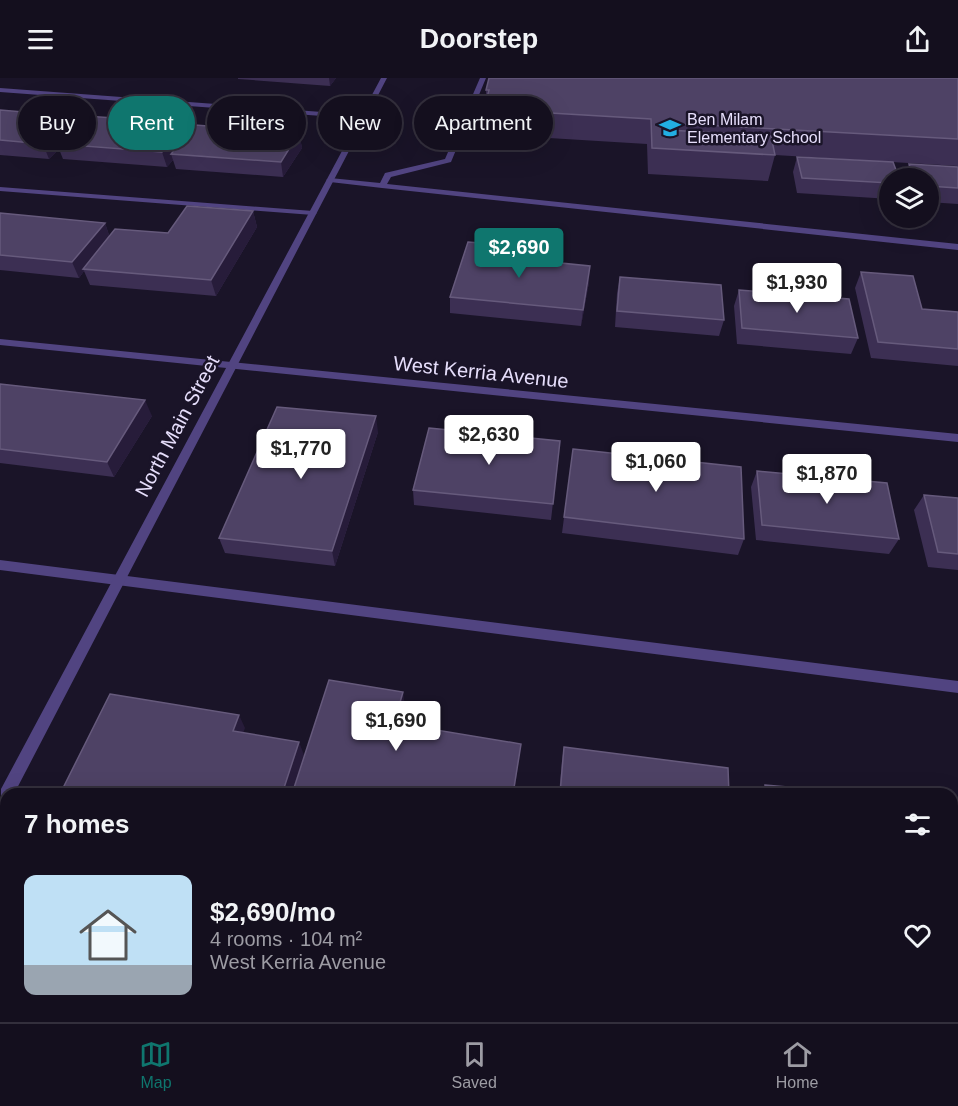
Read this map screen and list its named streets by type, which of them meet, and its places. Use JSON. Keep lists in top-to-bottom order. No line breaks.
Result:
{"streets":{"street":["West Kerria Avenue","North Main Street"]},"crossings":[["West Kerria Avenue","North Main Street"]],"places":{"school or university":["Ben Milam Elementary School"]},"page":{"header":"Doorstep","chip":["Buy","Rent","Filters","New","Apartment"],"price":["$2,690","$1,930","$2,630","$1,770","$1,060","$1,870","$1,690"],"heading":"7 homes","list":[{"name":"$2,690/mo","note":"4 rooms · 104 m² · West Kerria Avenue"}],"tabs":["Map","Saved","Home"]}}
